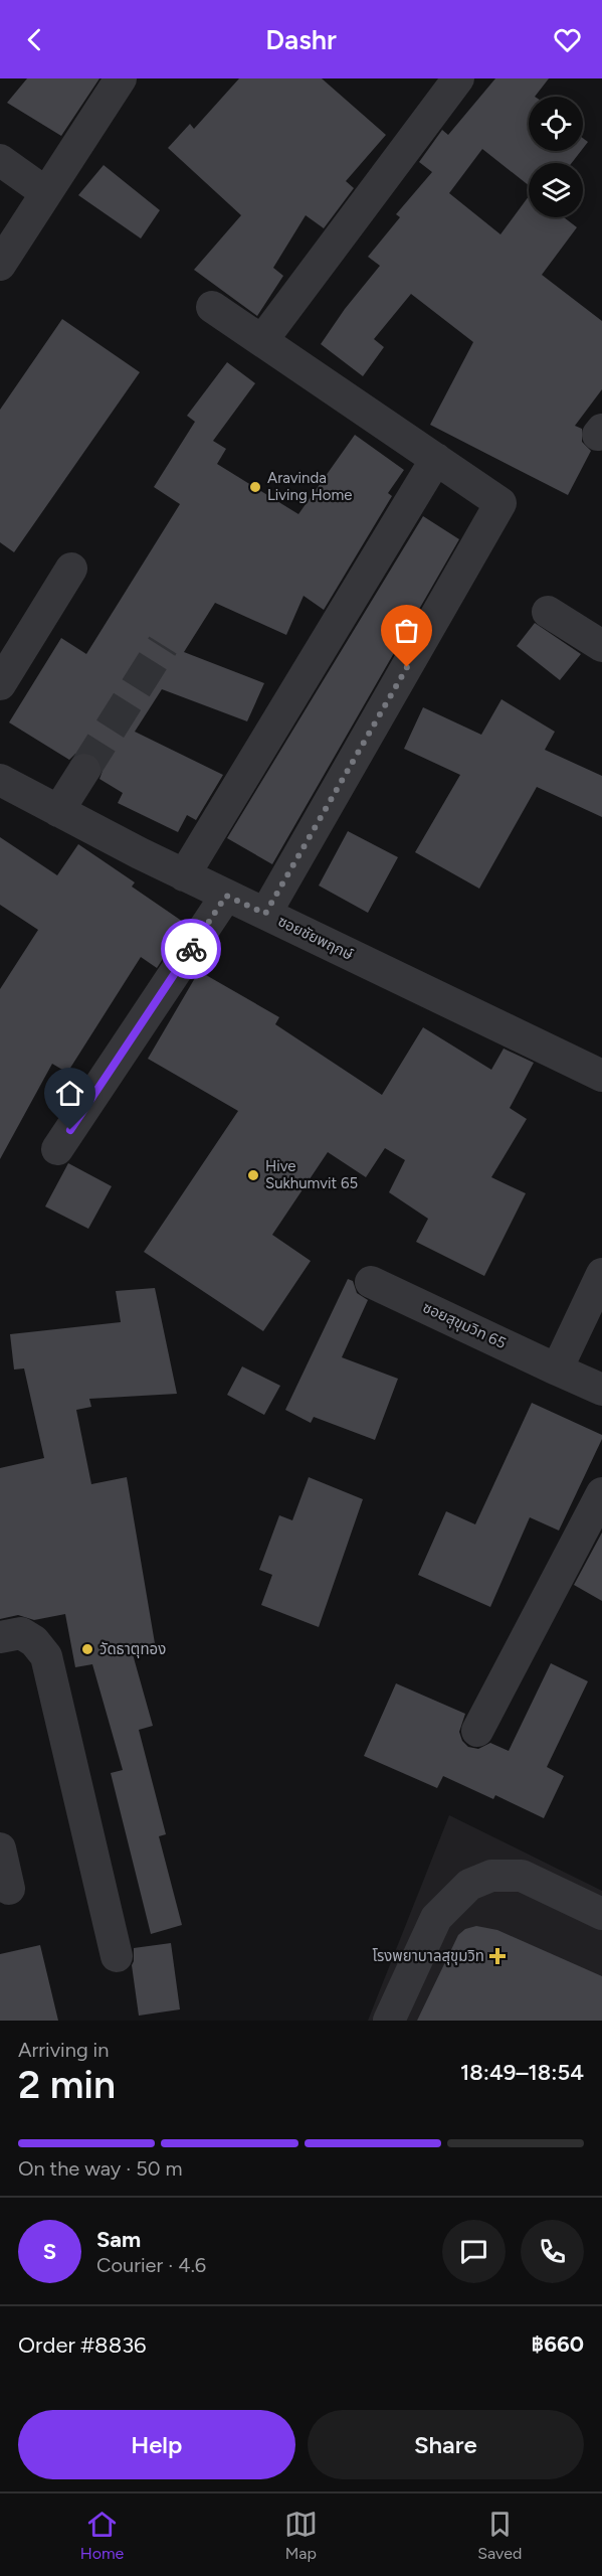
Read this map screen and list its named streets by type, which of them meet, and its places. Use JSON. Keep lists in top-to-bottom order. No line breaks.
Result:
{"streets":{"street":["ซอยชัยพฤกษ์","ซอยสุขุมวิท 65"]},"places":{"other":["Aravinda Living Home","Hive Sukhumvit 65","วัดธาตุทอง"],"health":["โรงพยาบาลสุขุมวิท"]},"page":{"header":"Dashr","heading":["2 min","Arriving in","18:49–18:54"],"panel":["Sam","Courier · 4.6","Order #8836","฿660"],"bar":"On the way · 50 m","round":"S","buttons":["Help","Share"],"tabs":["Home","Map","Saved"]}}
